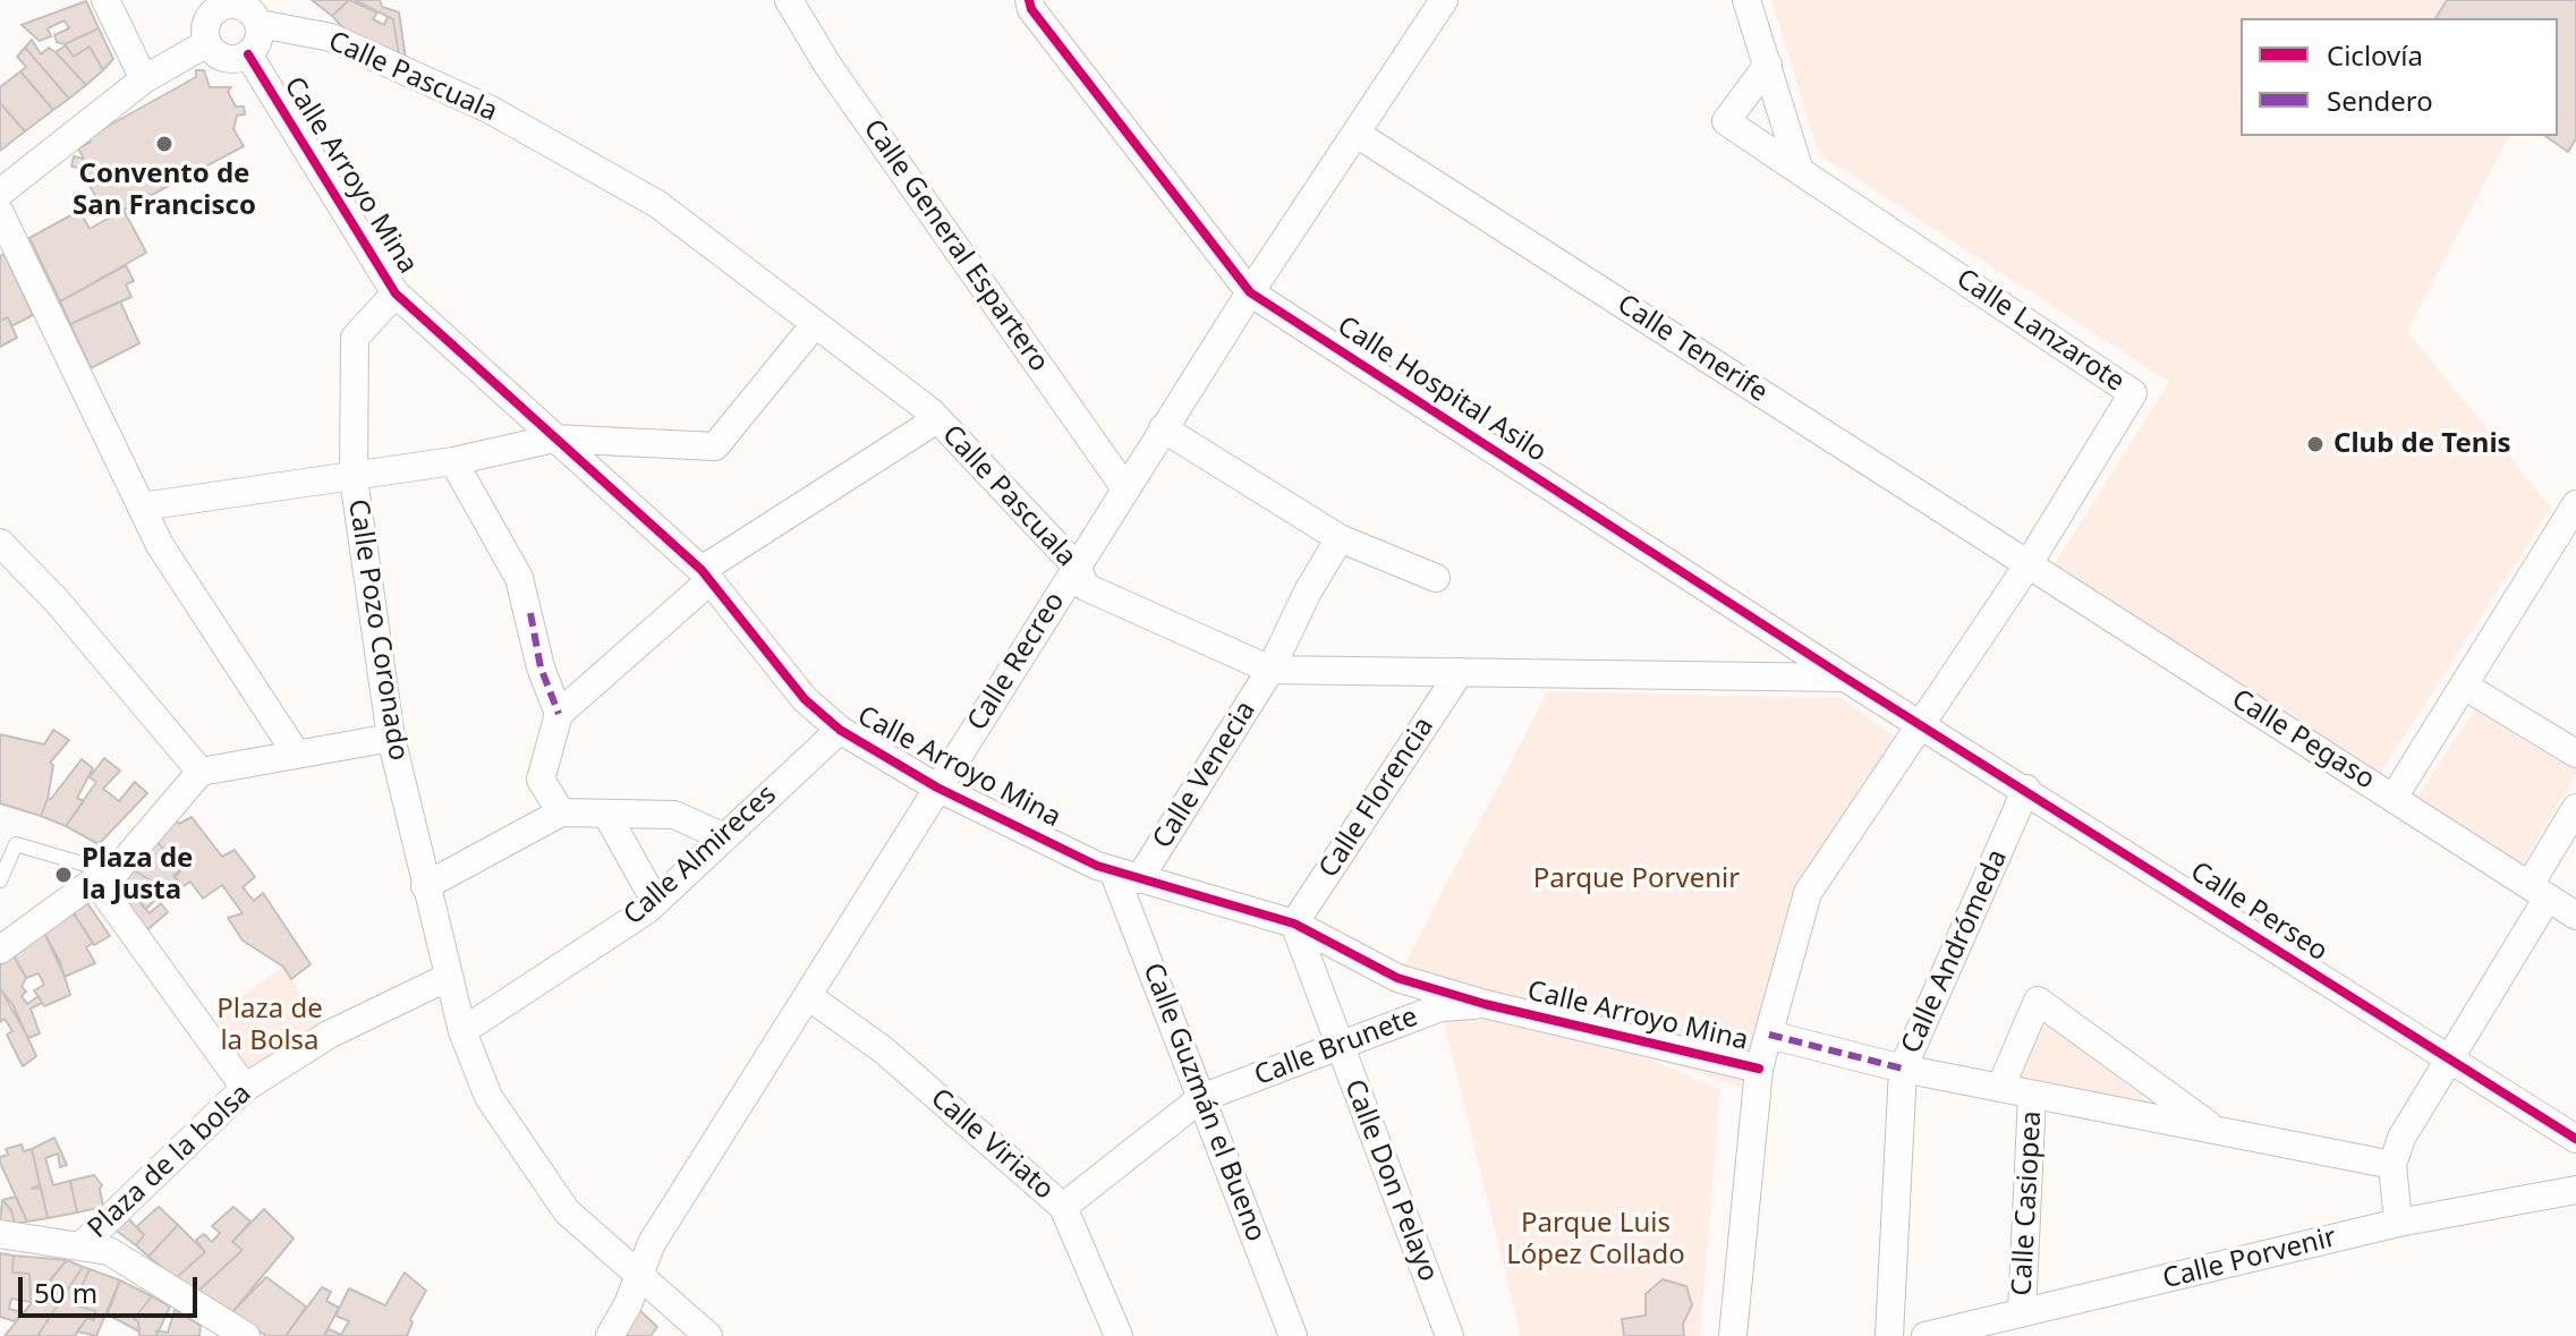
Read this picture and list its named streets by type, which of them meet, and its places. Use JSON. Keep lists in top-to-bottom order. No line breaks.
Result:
{"streets":{"street":["Calle Pascuala","Calle Arroyo Mina","Calle General Espartero","Calle Lanzarote","Calle Tenerife","Calle Hospital Asilo","Calle Pozo Coronado","Calle Recreo","Calle Pegaso","Calle Venecia","Calle Florencia","Calle Almireces","Calle Perseo","Calle Andrómeda","Calle Brunete","Calle Guzmán el Bueno","Calle Viriato","Plaza de la bolsa","Calle Don Pelayo","Calle Casiopea","Calle Porvenir"]},"crossings":[["Calle Pascuala","Calle Arroyo Mina"],["Calle Pascuala","Calle Hospital Asilo"],["Calle Pascuala","Calle Recreo"],["Calle Pascuala","Calle Venecia"],["Calle Pascuala","Calle Florencia"],["Calle Arroyo Mina","Calle Lanzarote"],["Calle Arroyo Mina","Calle Pozo Coronado"],["Calle Arroyo Mina","Calle Recreo"],["Calle Arroyo Mina","Calle Venecia"],["Calle Arroyo Mina","Calle Florencia"],["Calle Arroyo Mina","Calle Almireces"],["Calle Arroyo Mina","Calle Brunete"],["Calle Arroyo Mina","Calle Guzmán el Bueno"],["Calle Arroyo Mina","Calle Don Pelayo"],["Calle General Espartero","Calle Recreo"],["Calle Lanzarote","Calle Tenerife"],["Calle Lanzarote","Calle Hospital Asilo"],["Calle Lanzarote","Calle Pegaso"],["Calle Lanzarote","Calle Perseo"],["Calle Tenerife","Calle Recreo"],["Calle Tenerife","Calle Pegaso"],["Calle Hospital Asilo","Calle Recreo"],["Calle Hospital Asilo","Calle Perseo"],["Calle Pozo Coronado","Calle Recreo"],["Calle Pozo Coronado","Calle Almireces"],["Calle Pozo Coronado","Plaza de la bolsa"],["Calle Recreo","Calle Viriato"],["Calle Venecia","Calle Guzmán el Bueno"],["Calle Florencia","Calle Don Pelayo"],["Calle Perseo","Calle Andrómeda"],["Calle Brunete","Calle Guzmán el Bueno"],["Calle Brunete","Calle Viriato"],["Calle Brunete","Calle Don Pelayo"],["Calle Casiopea","Calle Porvenir"]],"parks":["Parque Porvenir","Plaza de la Bolsa","Parque Luis López Collado"],"places":["Convento de San Francisco","Club de Tenis","Plaza de la Justa"],"legend":["Ciclovía","Sendero"],"scale_bar":"50 m"}
